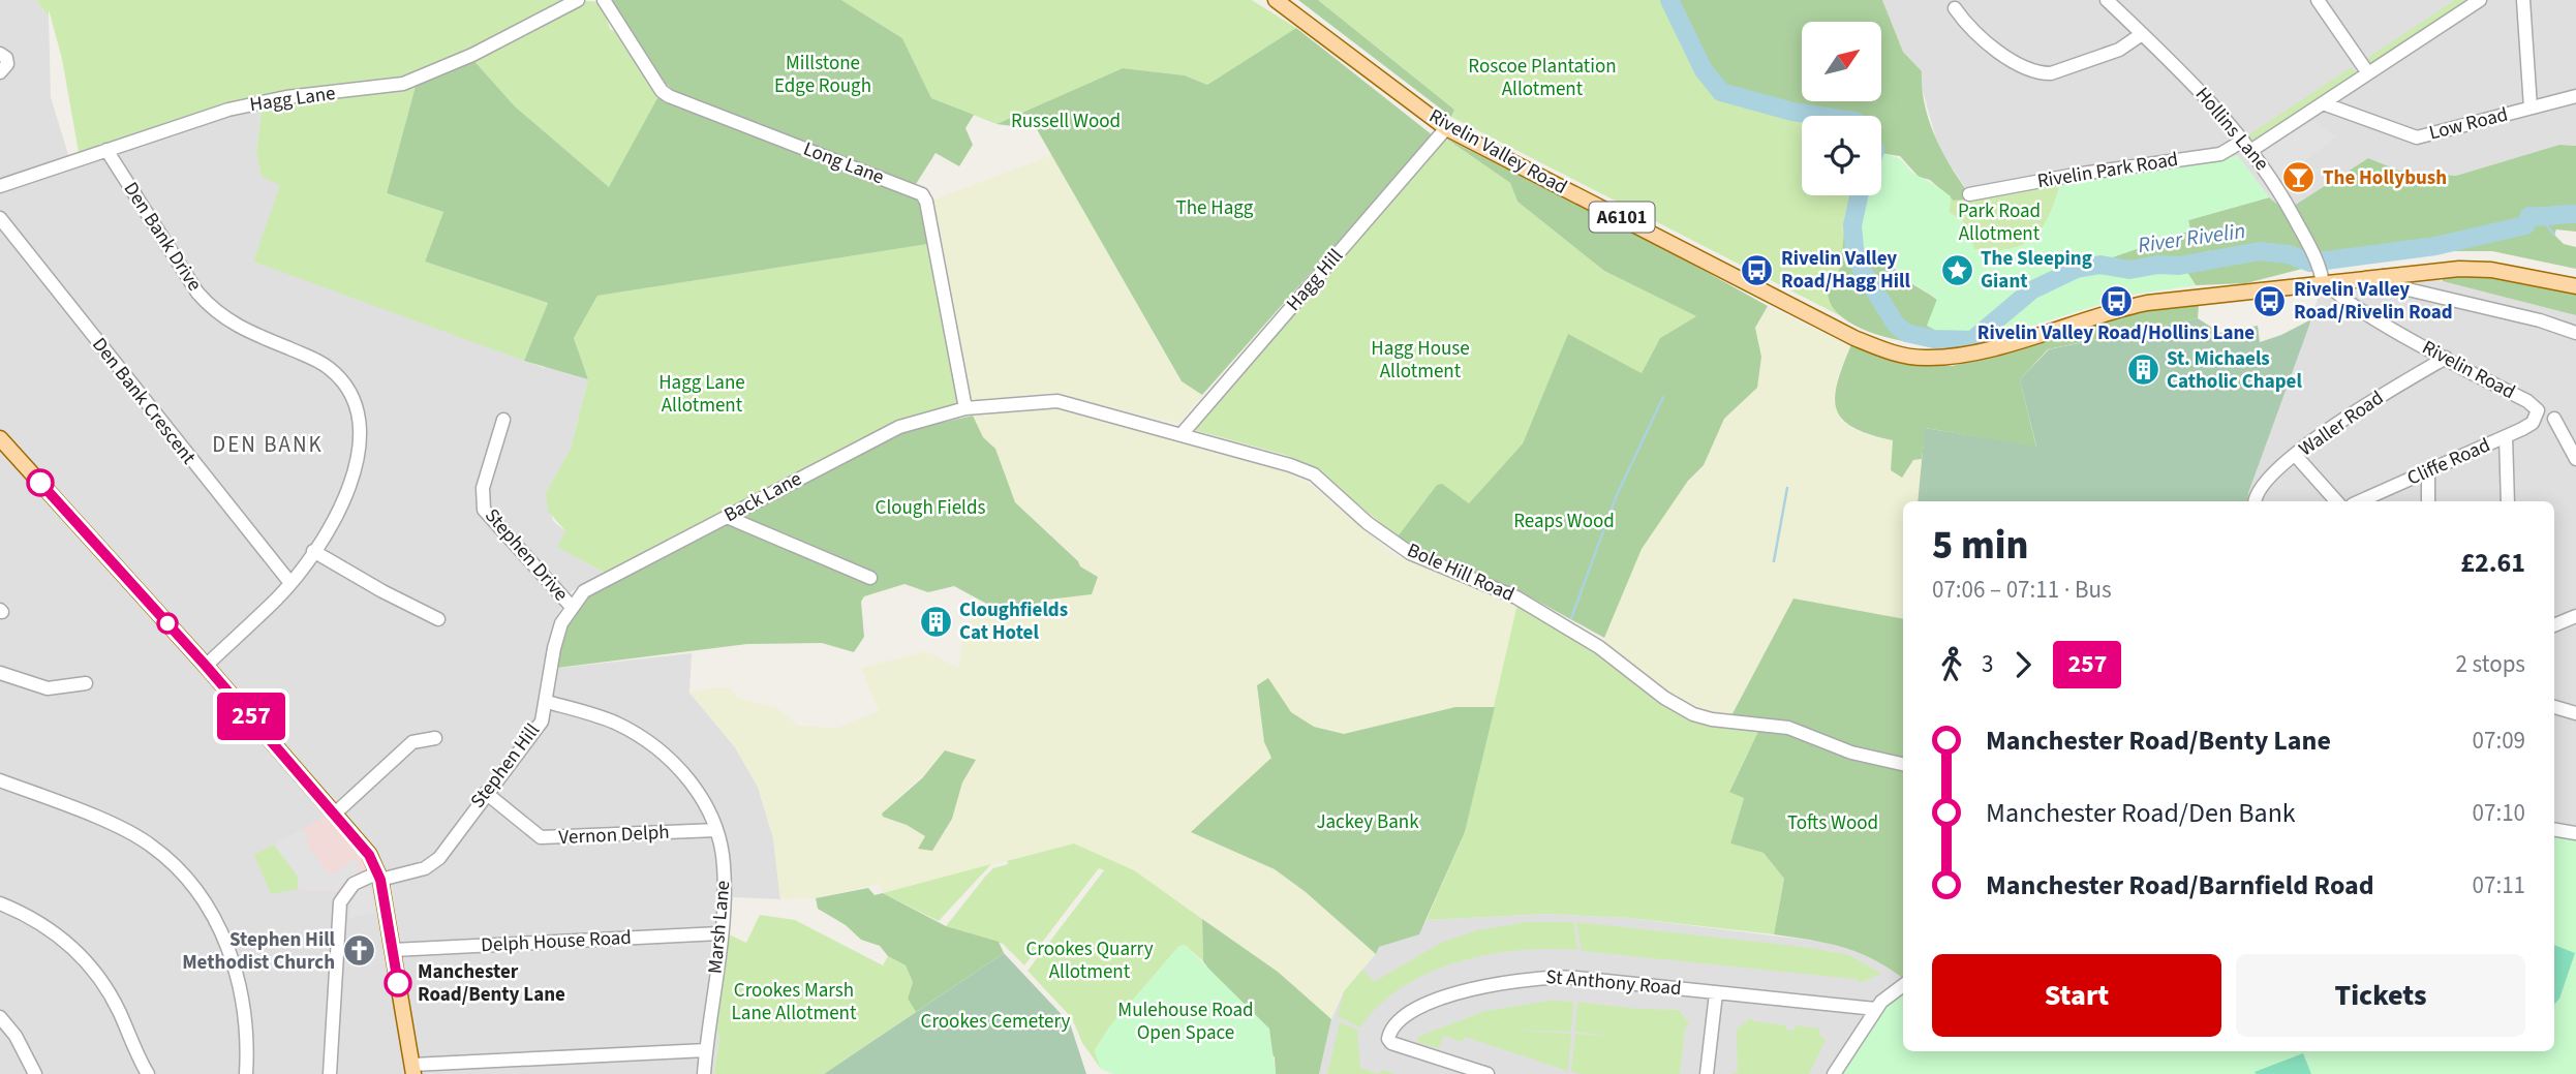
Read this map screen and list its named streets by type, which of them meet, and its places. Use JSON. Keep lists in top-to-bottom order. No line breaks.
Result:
{"streets":{"main road":["Rivelin Valley Road","A6101"],"street":["Hagg Lane","Low Road","Hollins Lane","Long Lane","Rivelin Park Road","Den Bank Drive","Hagg Hill","Rivelin Road","Den Bank Crescent","Waller Road","Cliffe Road","Back Lane","Stephen Drive","Bole Hill Road","Stephen Hill","Vernon Delph","Marsh Lane","Delph House Road","St Anthony Road"]},"crossings":[["Hagg Lane","Den Bank Drive"],["Low Road","Rivelin Park Road"],["Hollins Lane","Rivelin Valley Road"],["Hollins Lane","Rivelin Park Road"],["Hollins Lane","Rivelin Road"],["Rivelin Valley Road","Hagg Hill"],["Rivelin Valley Road","Rivelin Road"],["Long Lane","Back Lane"],["Long Lane","Bole Hill Road"],["Den Bank Drive","Den Bank Crescent"],["Hagg Hill","Bole Hill Road"],["Rivelin Road","Waller Road"],["Rivelin Road","Cliffe Road"],["Back Lane","Stephen Drive"],["Back Lane","Bole Hill Road"],["Back Lane","Stephen Hill"],["Stephen Drive","Stephen Hill"],["Stephen Hill","Vernon Delph"],["Stephen Hill","Marsh Lane"],["Vernon Delph","Marsh Lane"],["Marsh Lane","Delph House Road"]],"districts":["DEN BANK"],"water":["River Rivelin"],"parks":["Millstone Edge Rough","Roscoe Plantation Allotment","Russell Wood","The Hagg","Park Road Allotment","Hagg House Allotment","Hagg Lane Allotment","Clough Fields","Reaps Wood","Jackey Bank","Tofts Wood","Crookes Quarry Allotment","Crookes Marsh Lane Allotment","Mulehouse Road Open Space","Crookes Cemetery"],"places":{"bar":["The Hollybush"],"bus stop":["Rivelin Valley Road/Hagg Hill","Rivelin Valley Road/Hollins Lane","Rivelin Valley Road/Rivelin Road"],"place":["The Sleeping Giant"],"building":["St. Michaels Catholic Chapel","Cloughfields Cat Hotel"],"church":["Stephen Hill Methodist Church"],"other":["Manchester Road/Benty Lane"]},"lines":["bus line 257"],"north":"top right","page":{"on_map":"257","heading":["5 min","07:06 – 07:11 · Bus","£2.61"],"legs":["3","257","2 stops"],"list":[{"name":"Manchester Road/Benty Lane","value":"07:09"},{"name":"Manchester Road/Den Bank","value":"07:10"},{"name":"Manchester Road/Barnfield Road","value":"07:11"}],"buttons":["Start","Tickets"]}}
